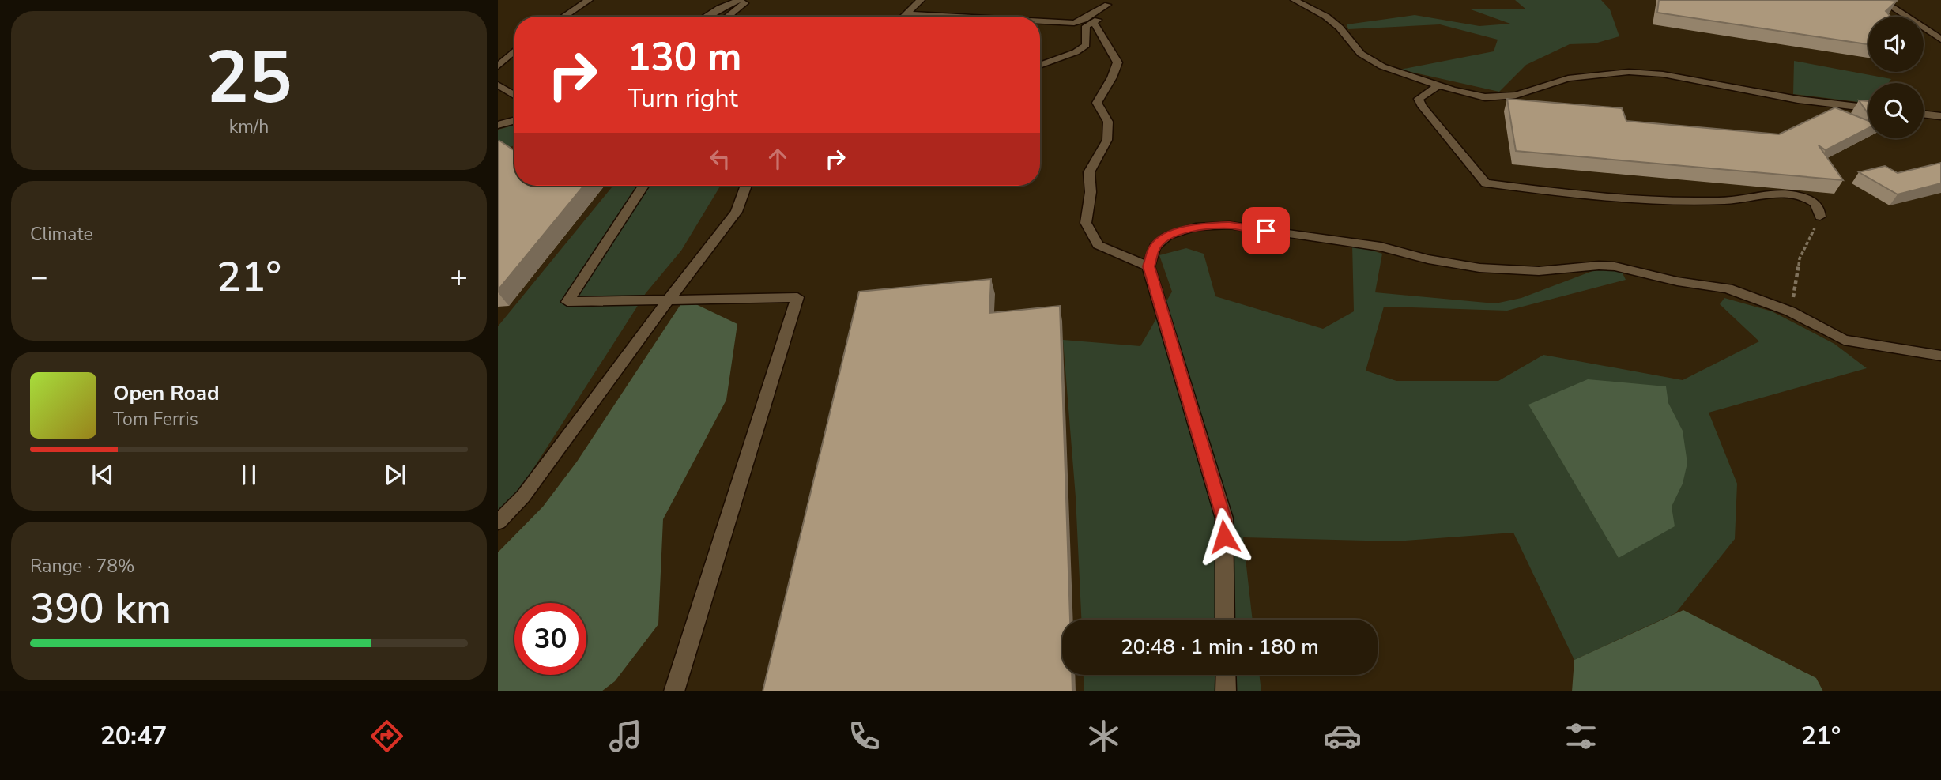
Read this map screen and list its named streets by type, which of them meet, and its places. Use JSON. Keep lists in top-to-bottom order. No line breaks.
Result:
{"page":{"tile":[["25","km/h"],"Climate",["Range · 78%","390 km"]],"turn":["130 m","Turn right"],"heat":["−","21°","+"],"song":["Open Road","Tom Ferris"],"limit":"30","trip":"20:48 · 1 min · 180 m","tabs":["20:47","21°"]}}
